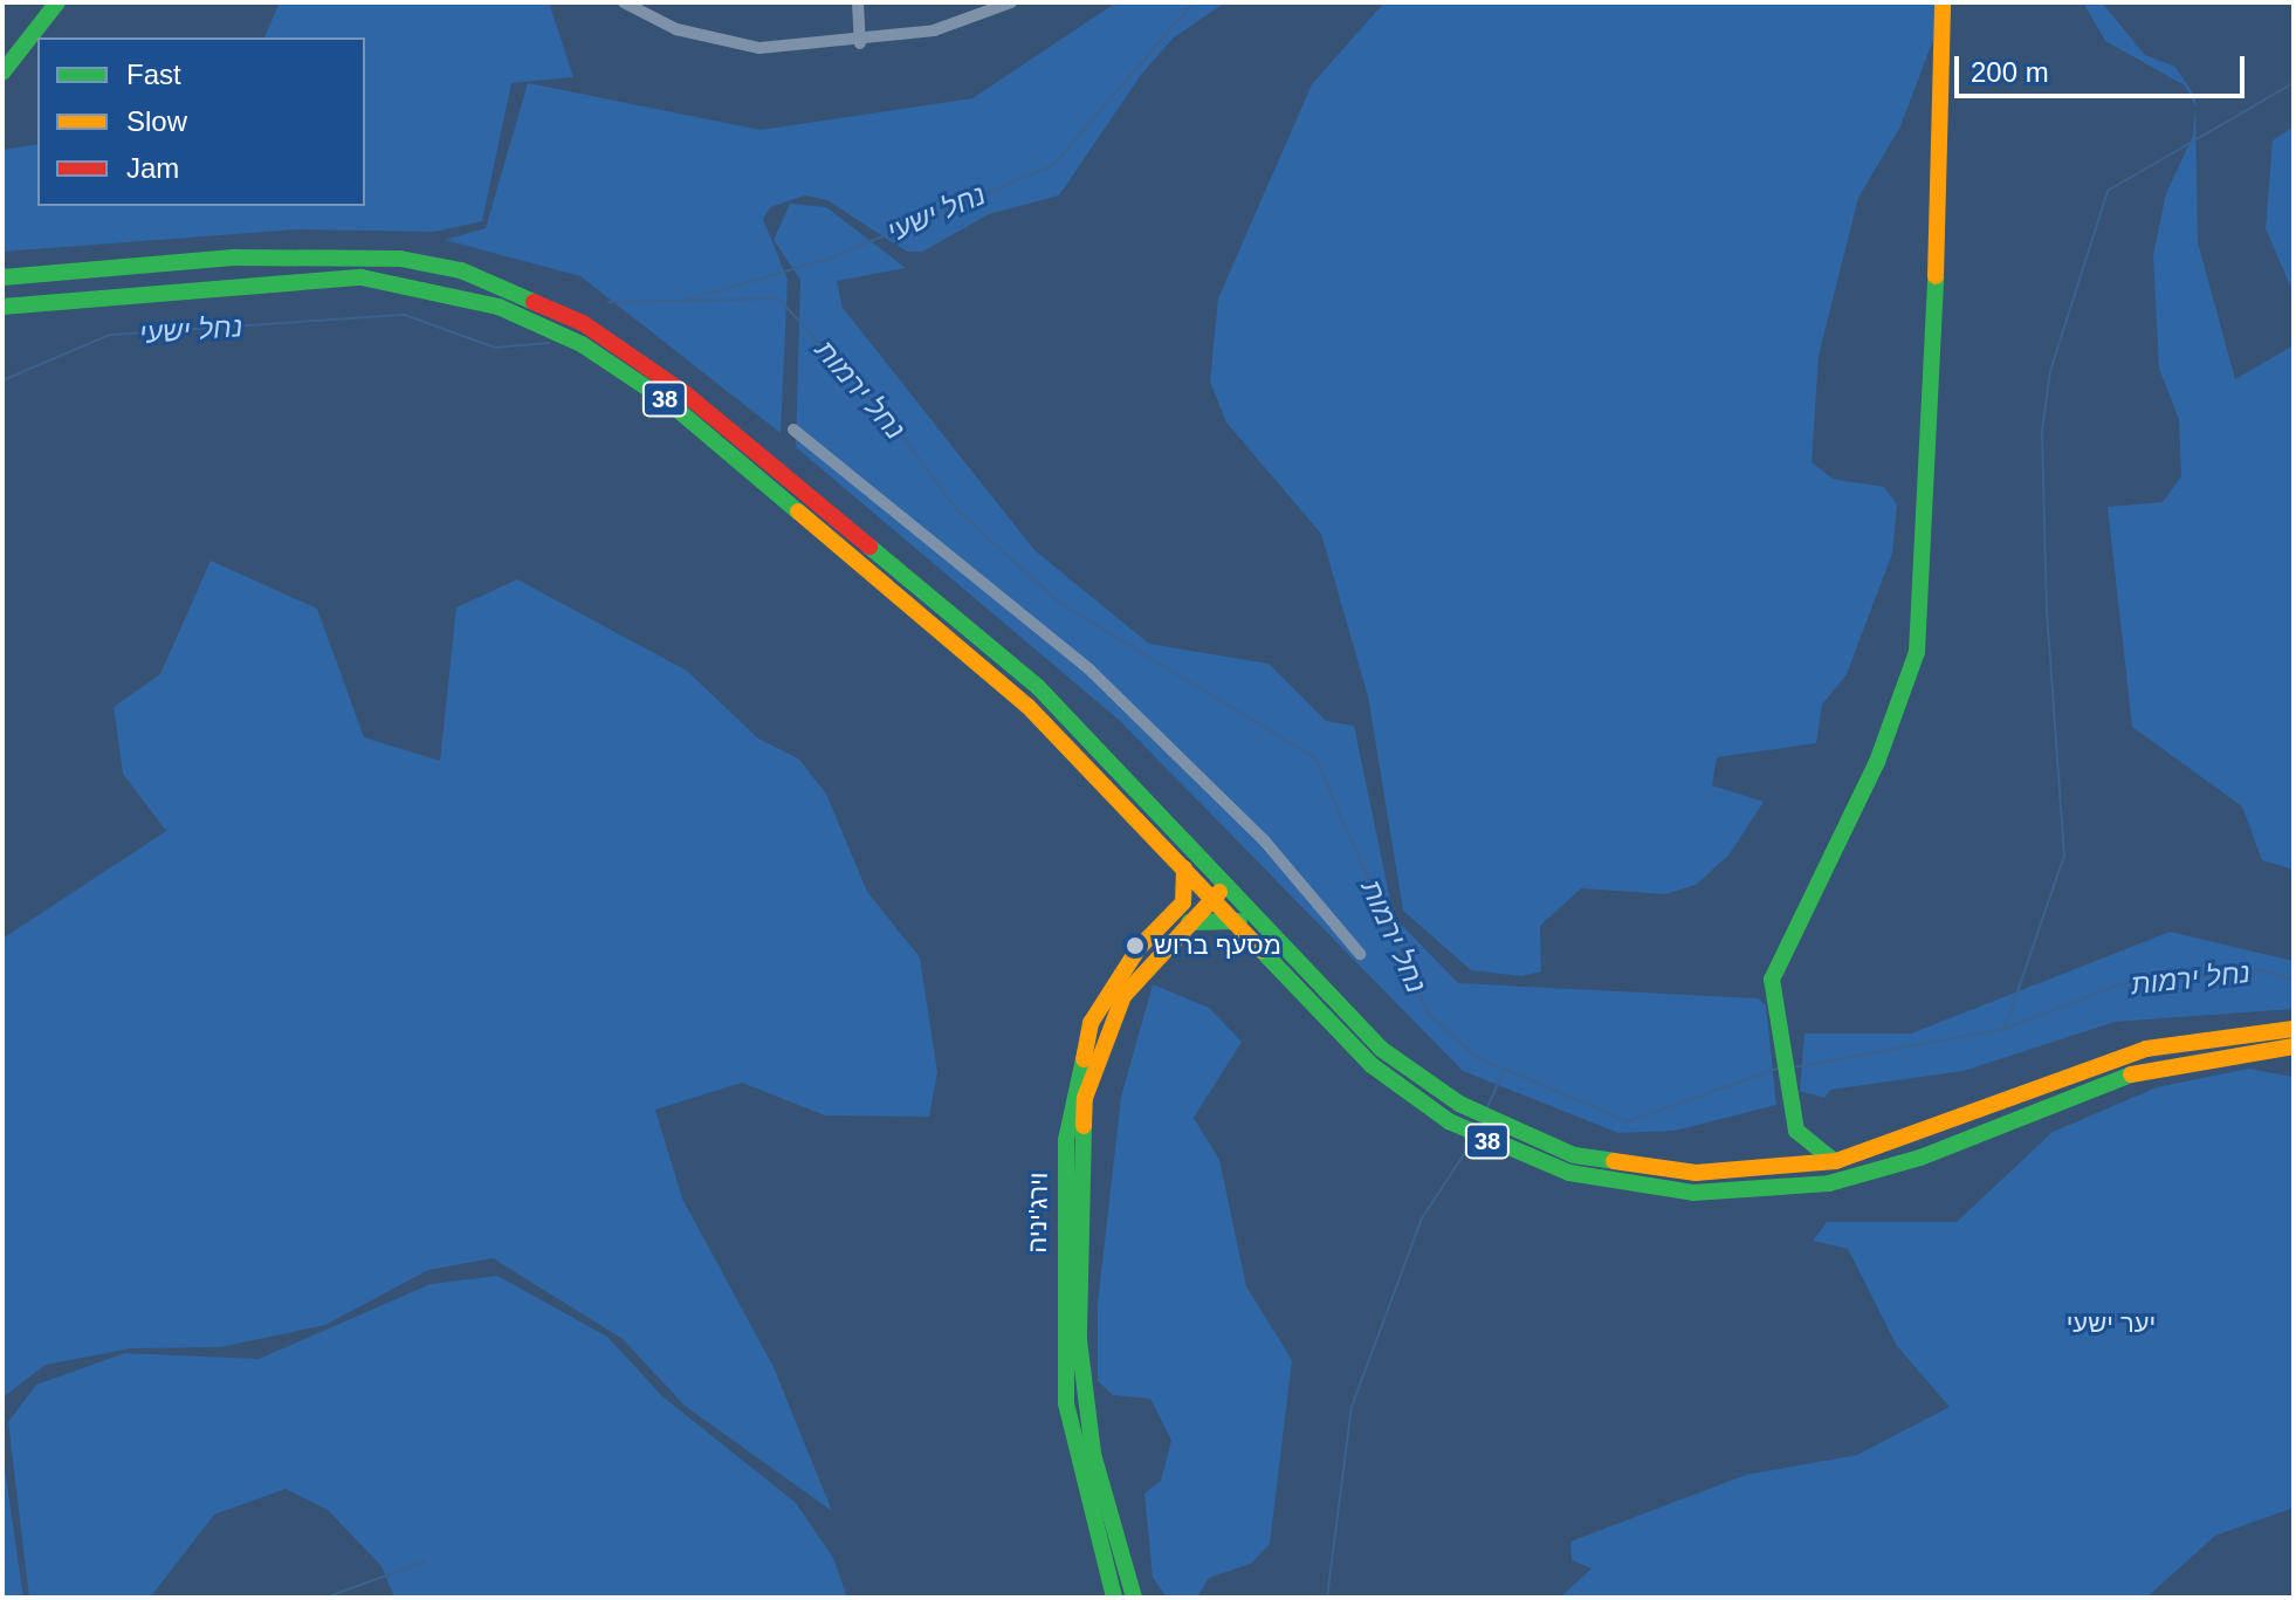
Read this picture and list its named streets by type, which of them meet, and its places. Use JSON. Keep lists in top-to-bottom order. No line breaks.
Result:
{"streets":{"main road":["38","וירג'יניה"]},"crossings":[["38","וירג'יניה"]],"water":["נחל ישעי","נחל ירמות"],"parks":["יער ישעי"],"places":["מסעף ברוש"],"legend":["Fast","Slow","Jam"],"scale_bar":"200 m"}
